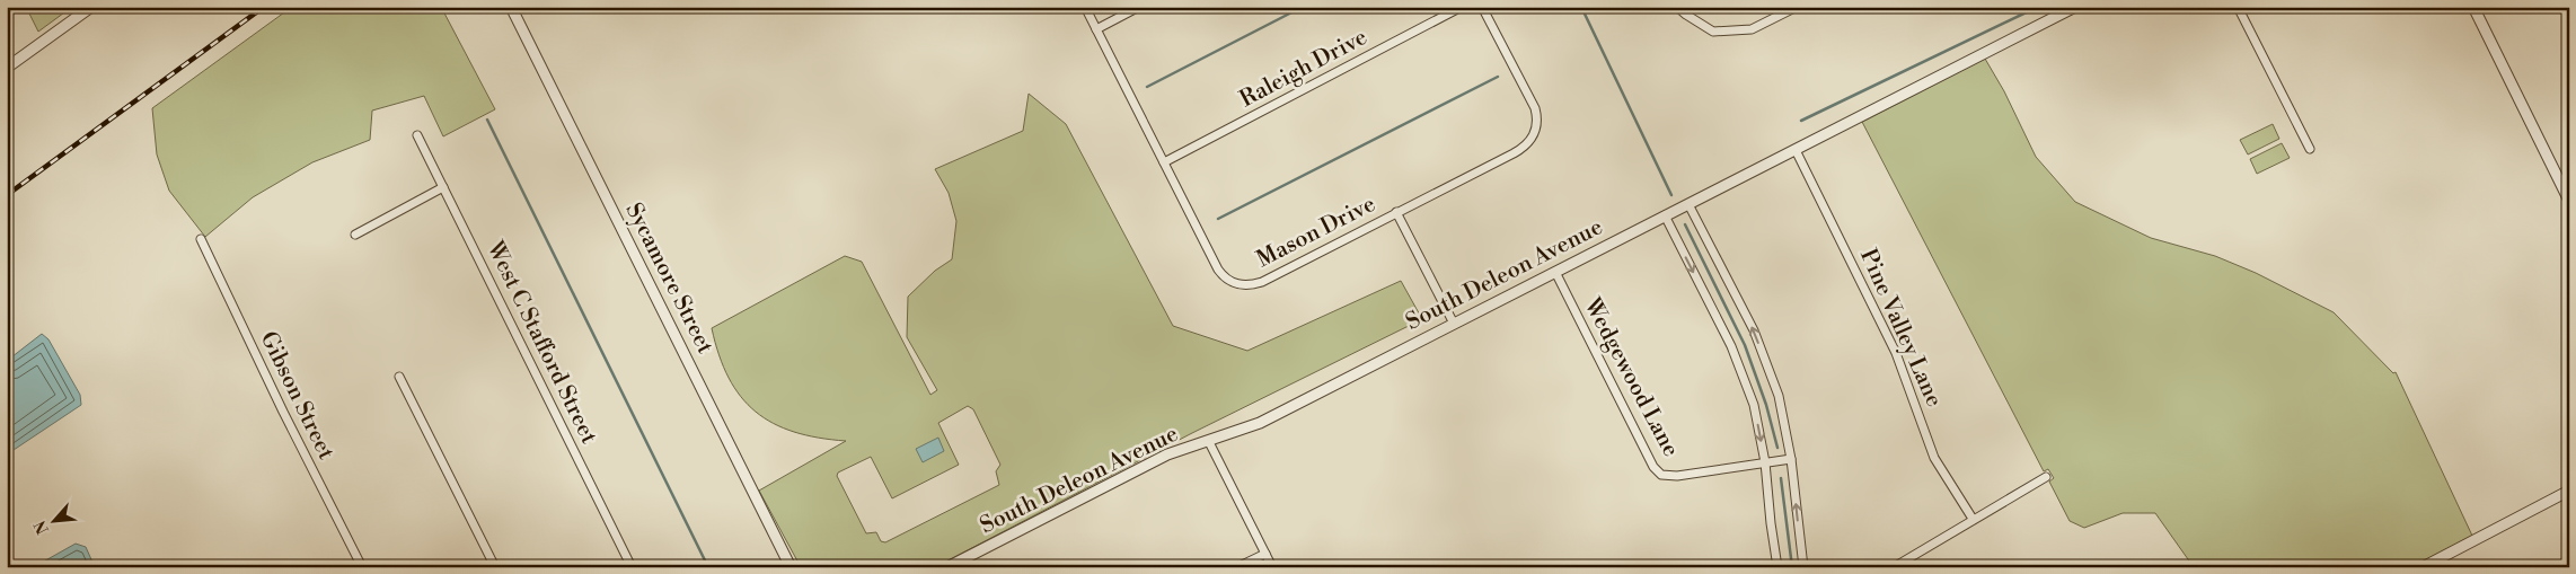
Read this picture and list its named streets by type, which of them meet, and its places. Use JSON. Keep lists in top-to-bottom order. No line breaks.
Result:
{"streets":{"street":["Raleigh Drive","Mason Drive","South Deleon Avenue","Sycamore Street","Pine Valley Lane","West C Stafford Street","Wedgewood Lane","Gibson Street"]},"crossings":[["Raleigh Drive","Mason Drive"],["South Deleon Avenue","Pine Valley Lane"],["South Deleon Avenue","Wedgewood Lane"]],"north":"bottom left"}
